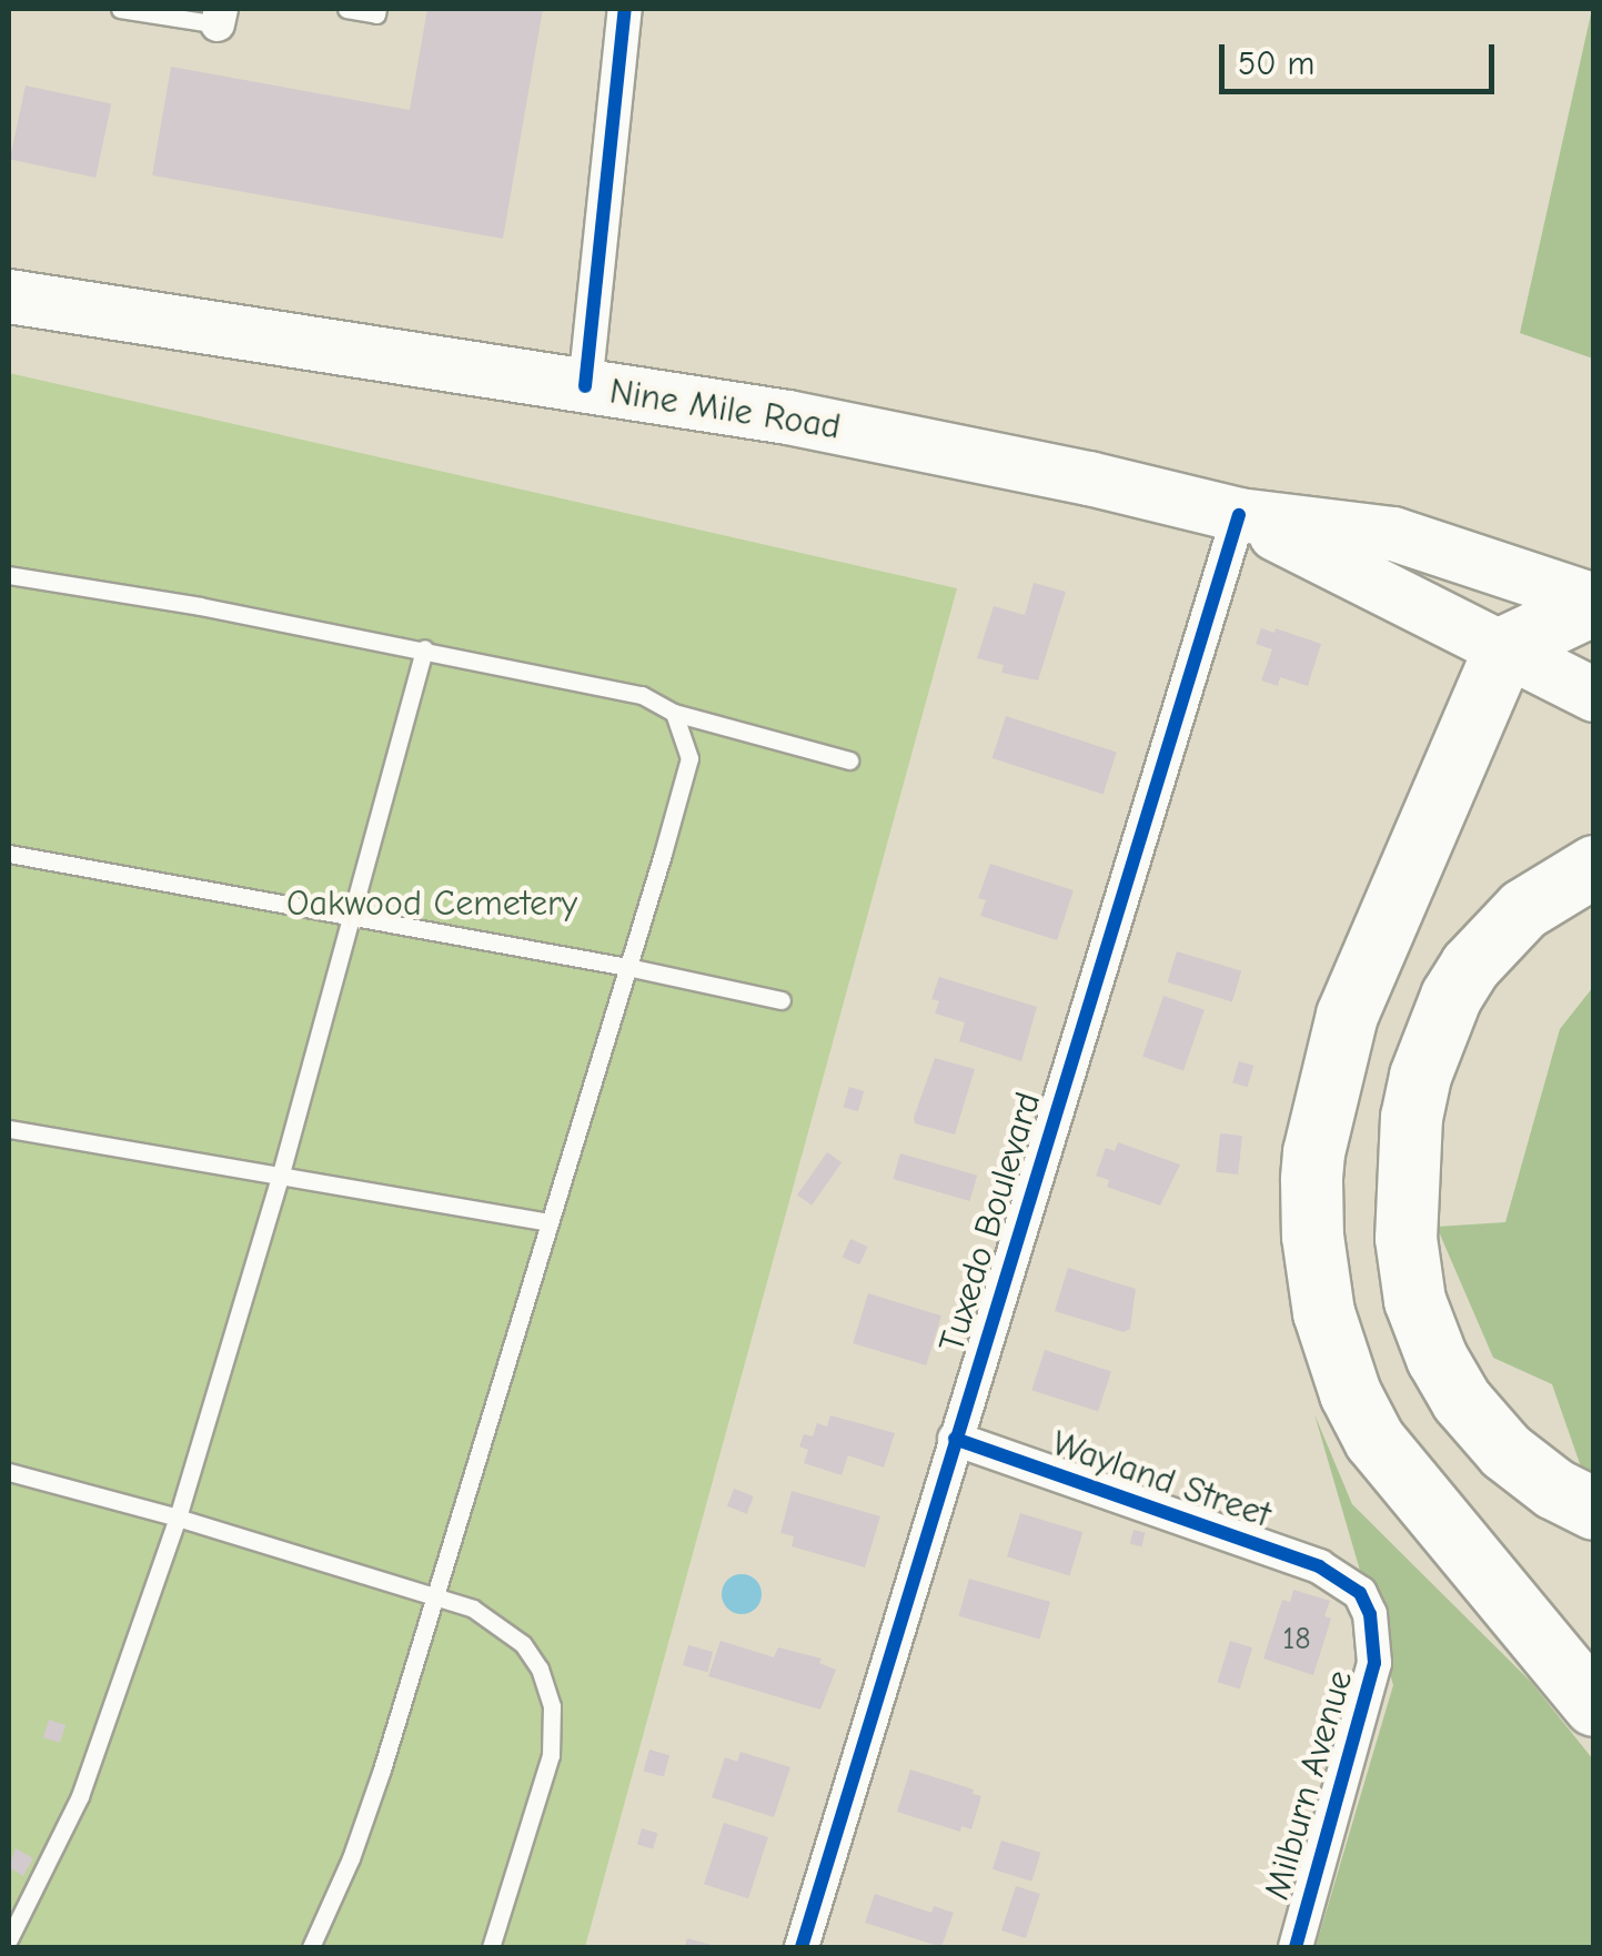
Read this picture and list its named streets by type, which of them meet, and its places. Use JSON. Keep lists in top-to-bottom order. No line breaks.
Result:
{"streets":{"main road":["Nine Mile Road"],"street":["Tuxedo Boulevard","Wayland Street","Milburn Avenue"]},"crossings":[["Nine Mile Road","Tuxedo Boulevard"],["Tuxedo Boulevard","Wayland Street"],["Wayland Street","Milburn Avenue"]],"parks":["Oakwood Cemetery"],"house_numbers":["18"],"scale_bar":"50 m"}
